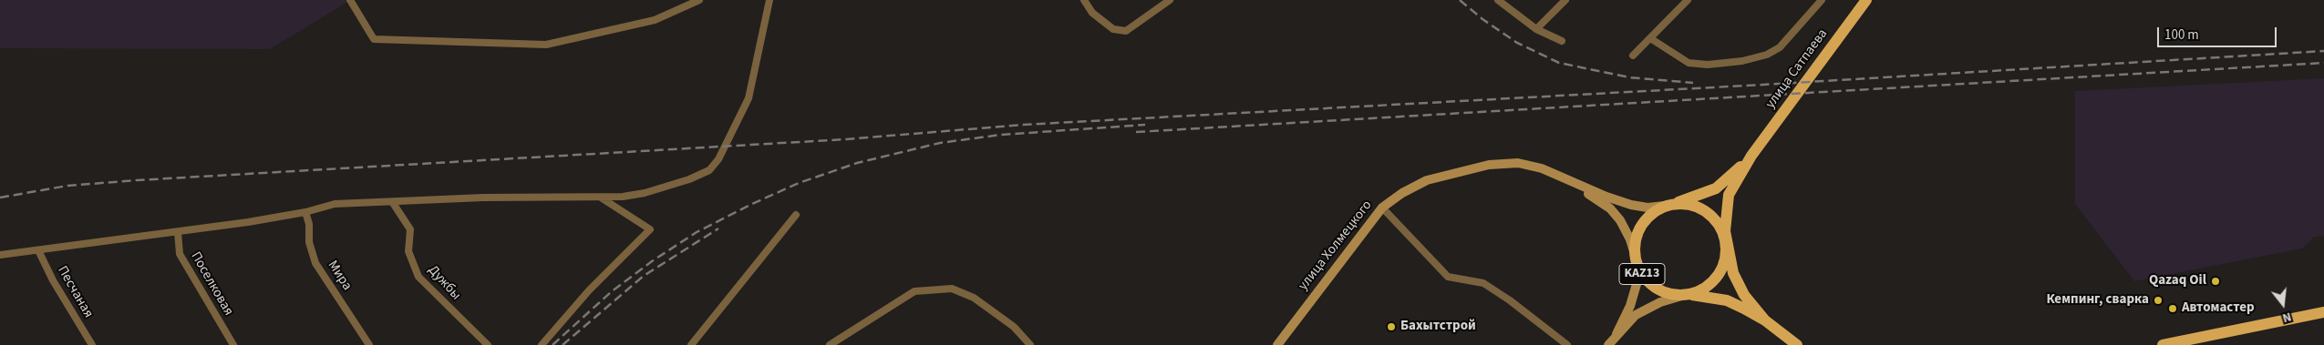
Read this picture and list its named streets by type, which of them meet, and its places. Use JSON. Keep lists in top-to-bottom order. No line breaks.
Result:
{"streets":{"main road":["улица Сатпаева","KAZ13"],"street":["улица Холмецкого","Мира","Дужбы","Поселковая","Песчаная"]},"crossings":[["улица Сатпаева","KAZ13"]],"places":["Qazaq Oil","Кемпинг, сварка","Автомастер","Бахытстрой"],"scale_bar":"100 m","north":"bottom"}
